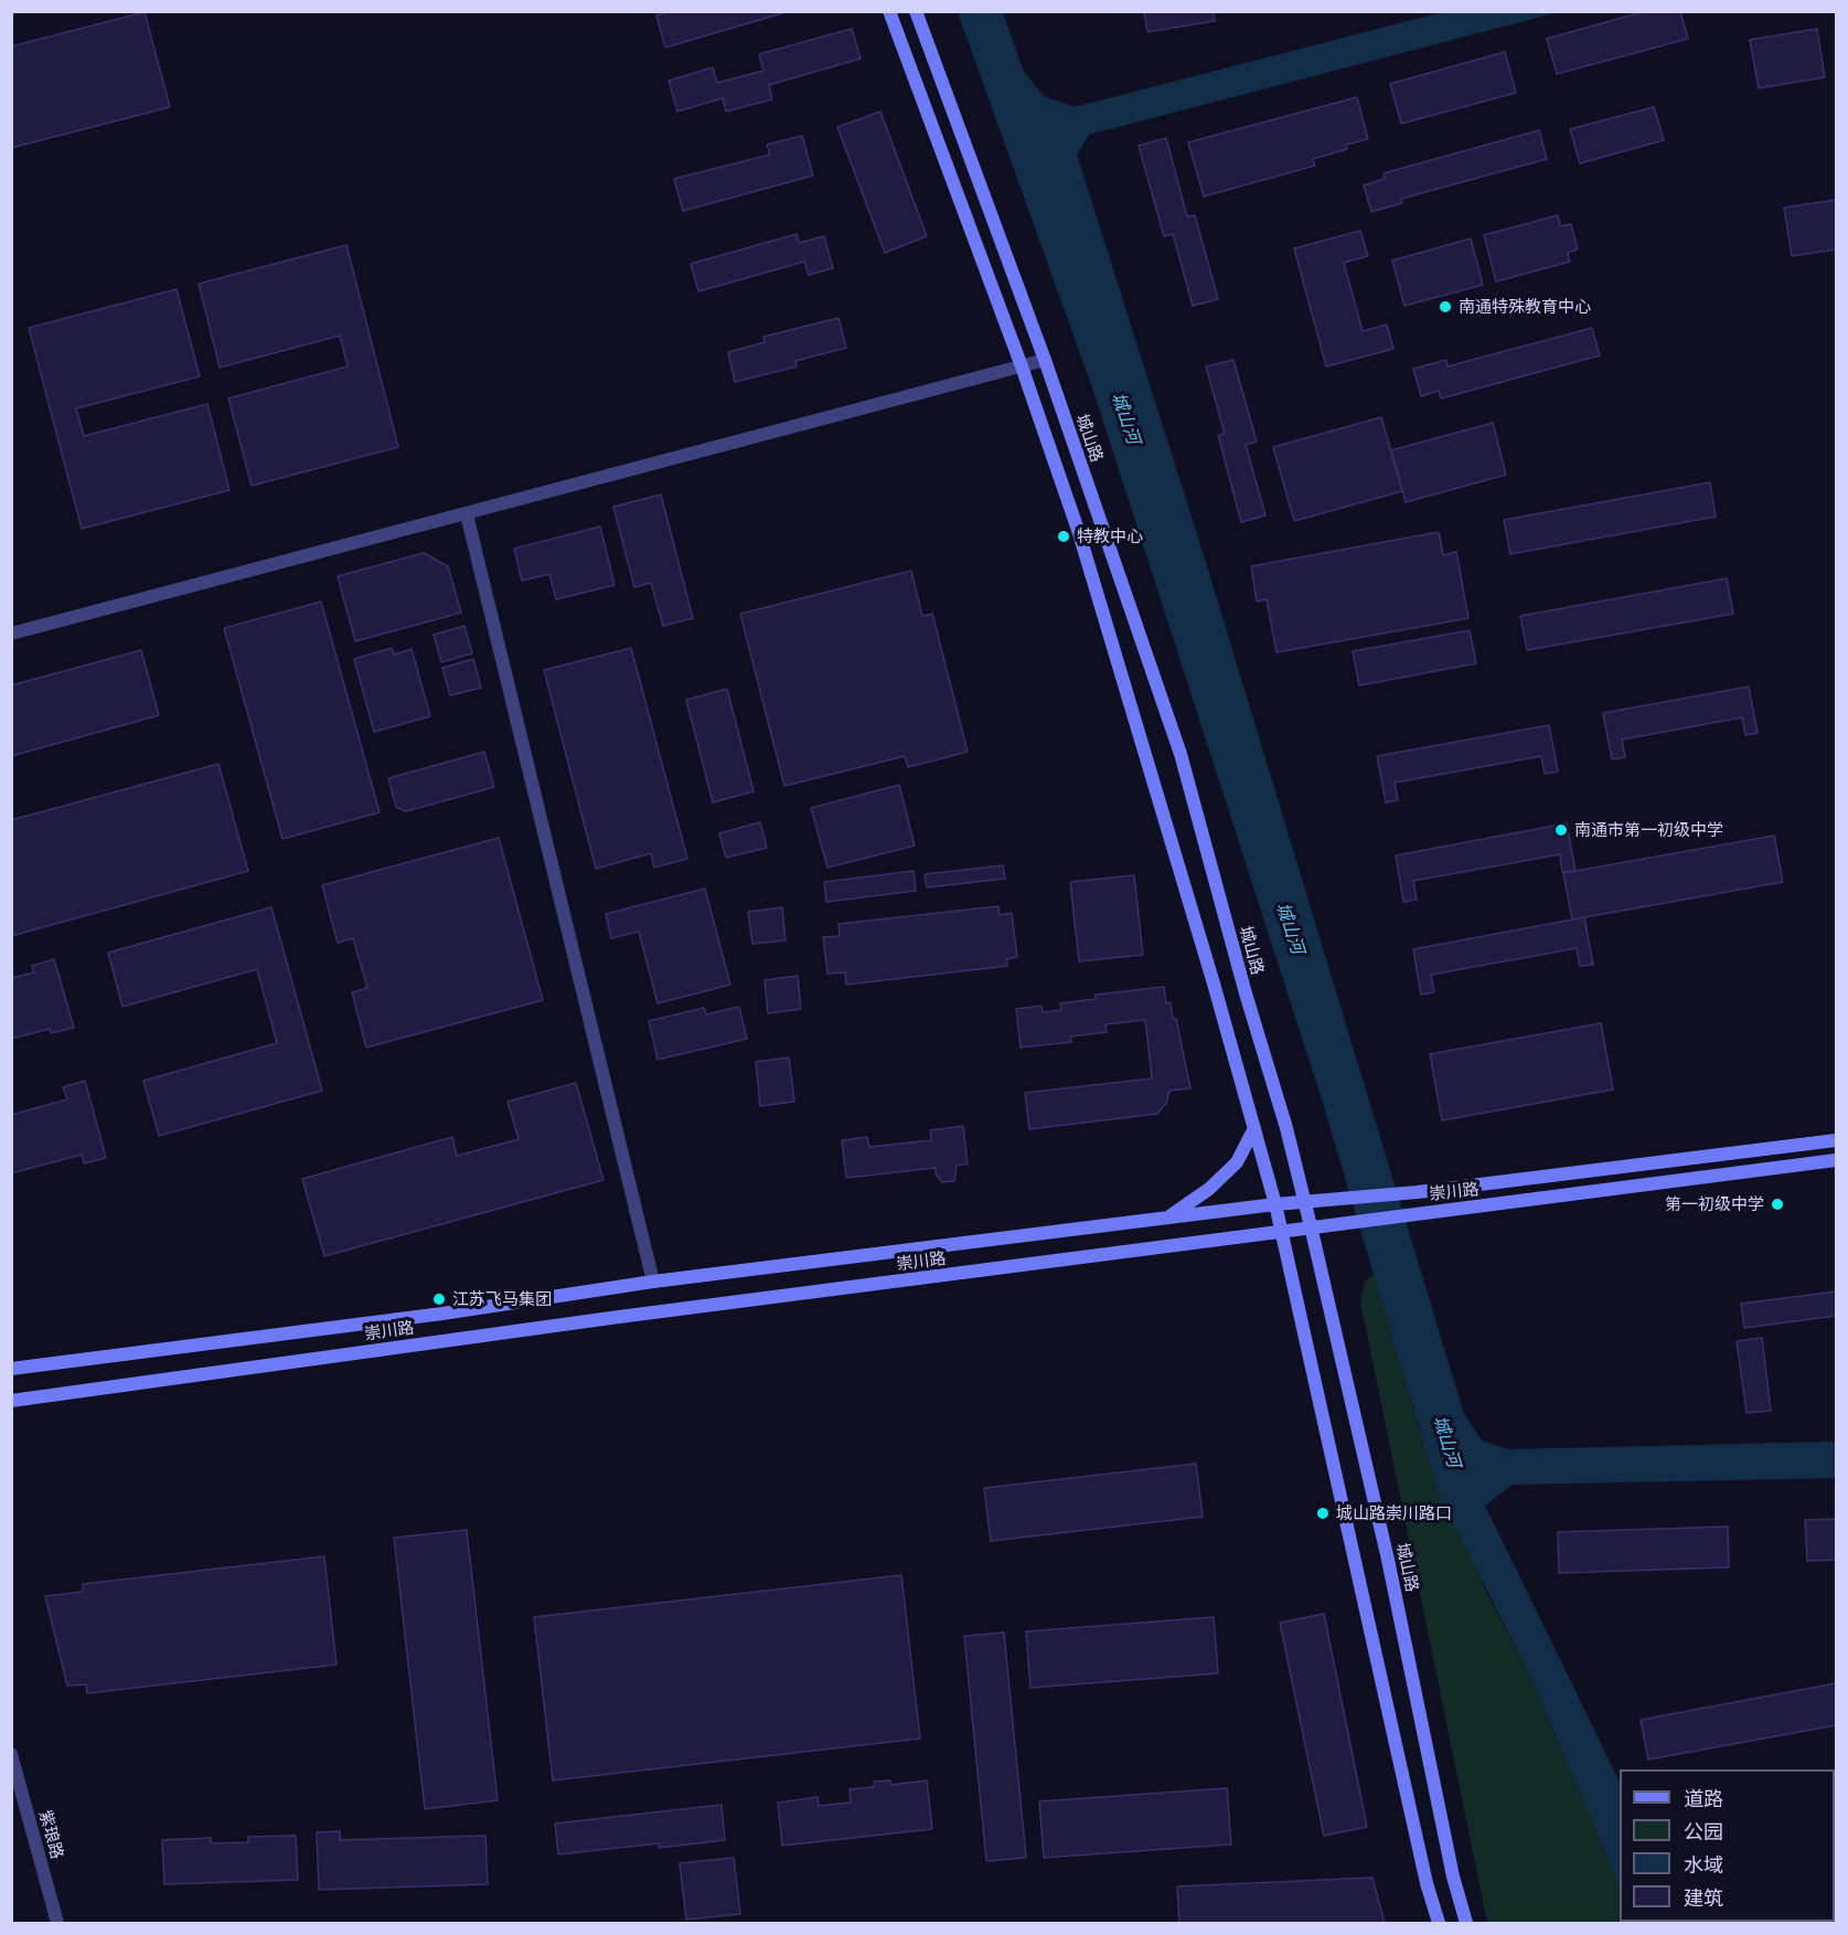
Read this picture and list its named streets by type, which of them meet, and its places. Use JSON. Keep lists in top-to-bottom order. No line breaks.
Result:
{"streets":{"main road":["城山路","崇川路"],"street":["紫琅路"]},"crossings":[["城山路","崇川路"]],"water":["城山河"],"places":["南通特殊教育中心","特教中心","南通市第一初级中学","第一初级中学","江苏飞马集团","城山路崇川路口"],"legend":["道路","公园","水域","建筑"]}
